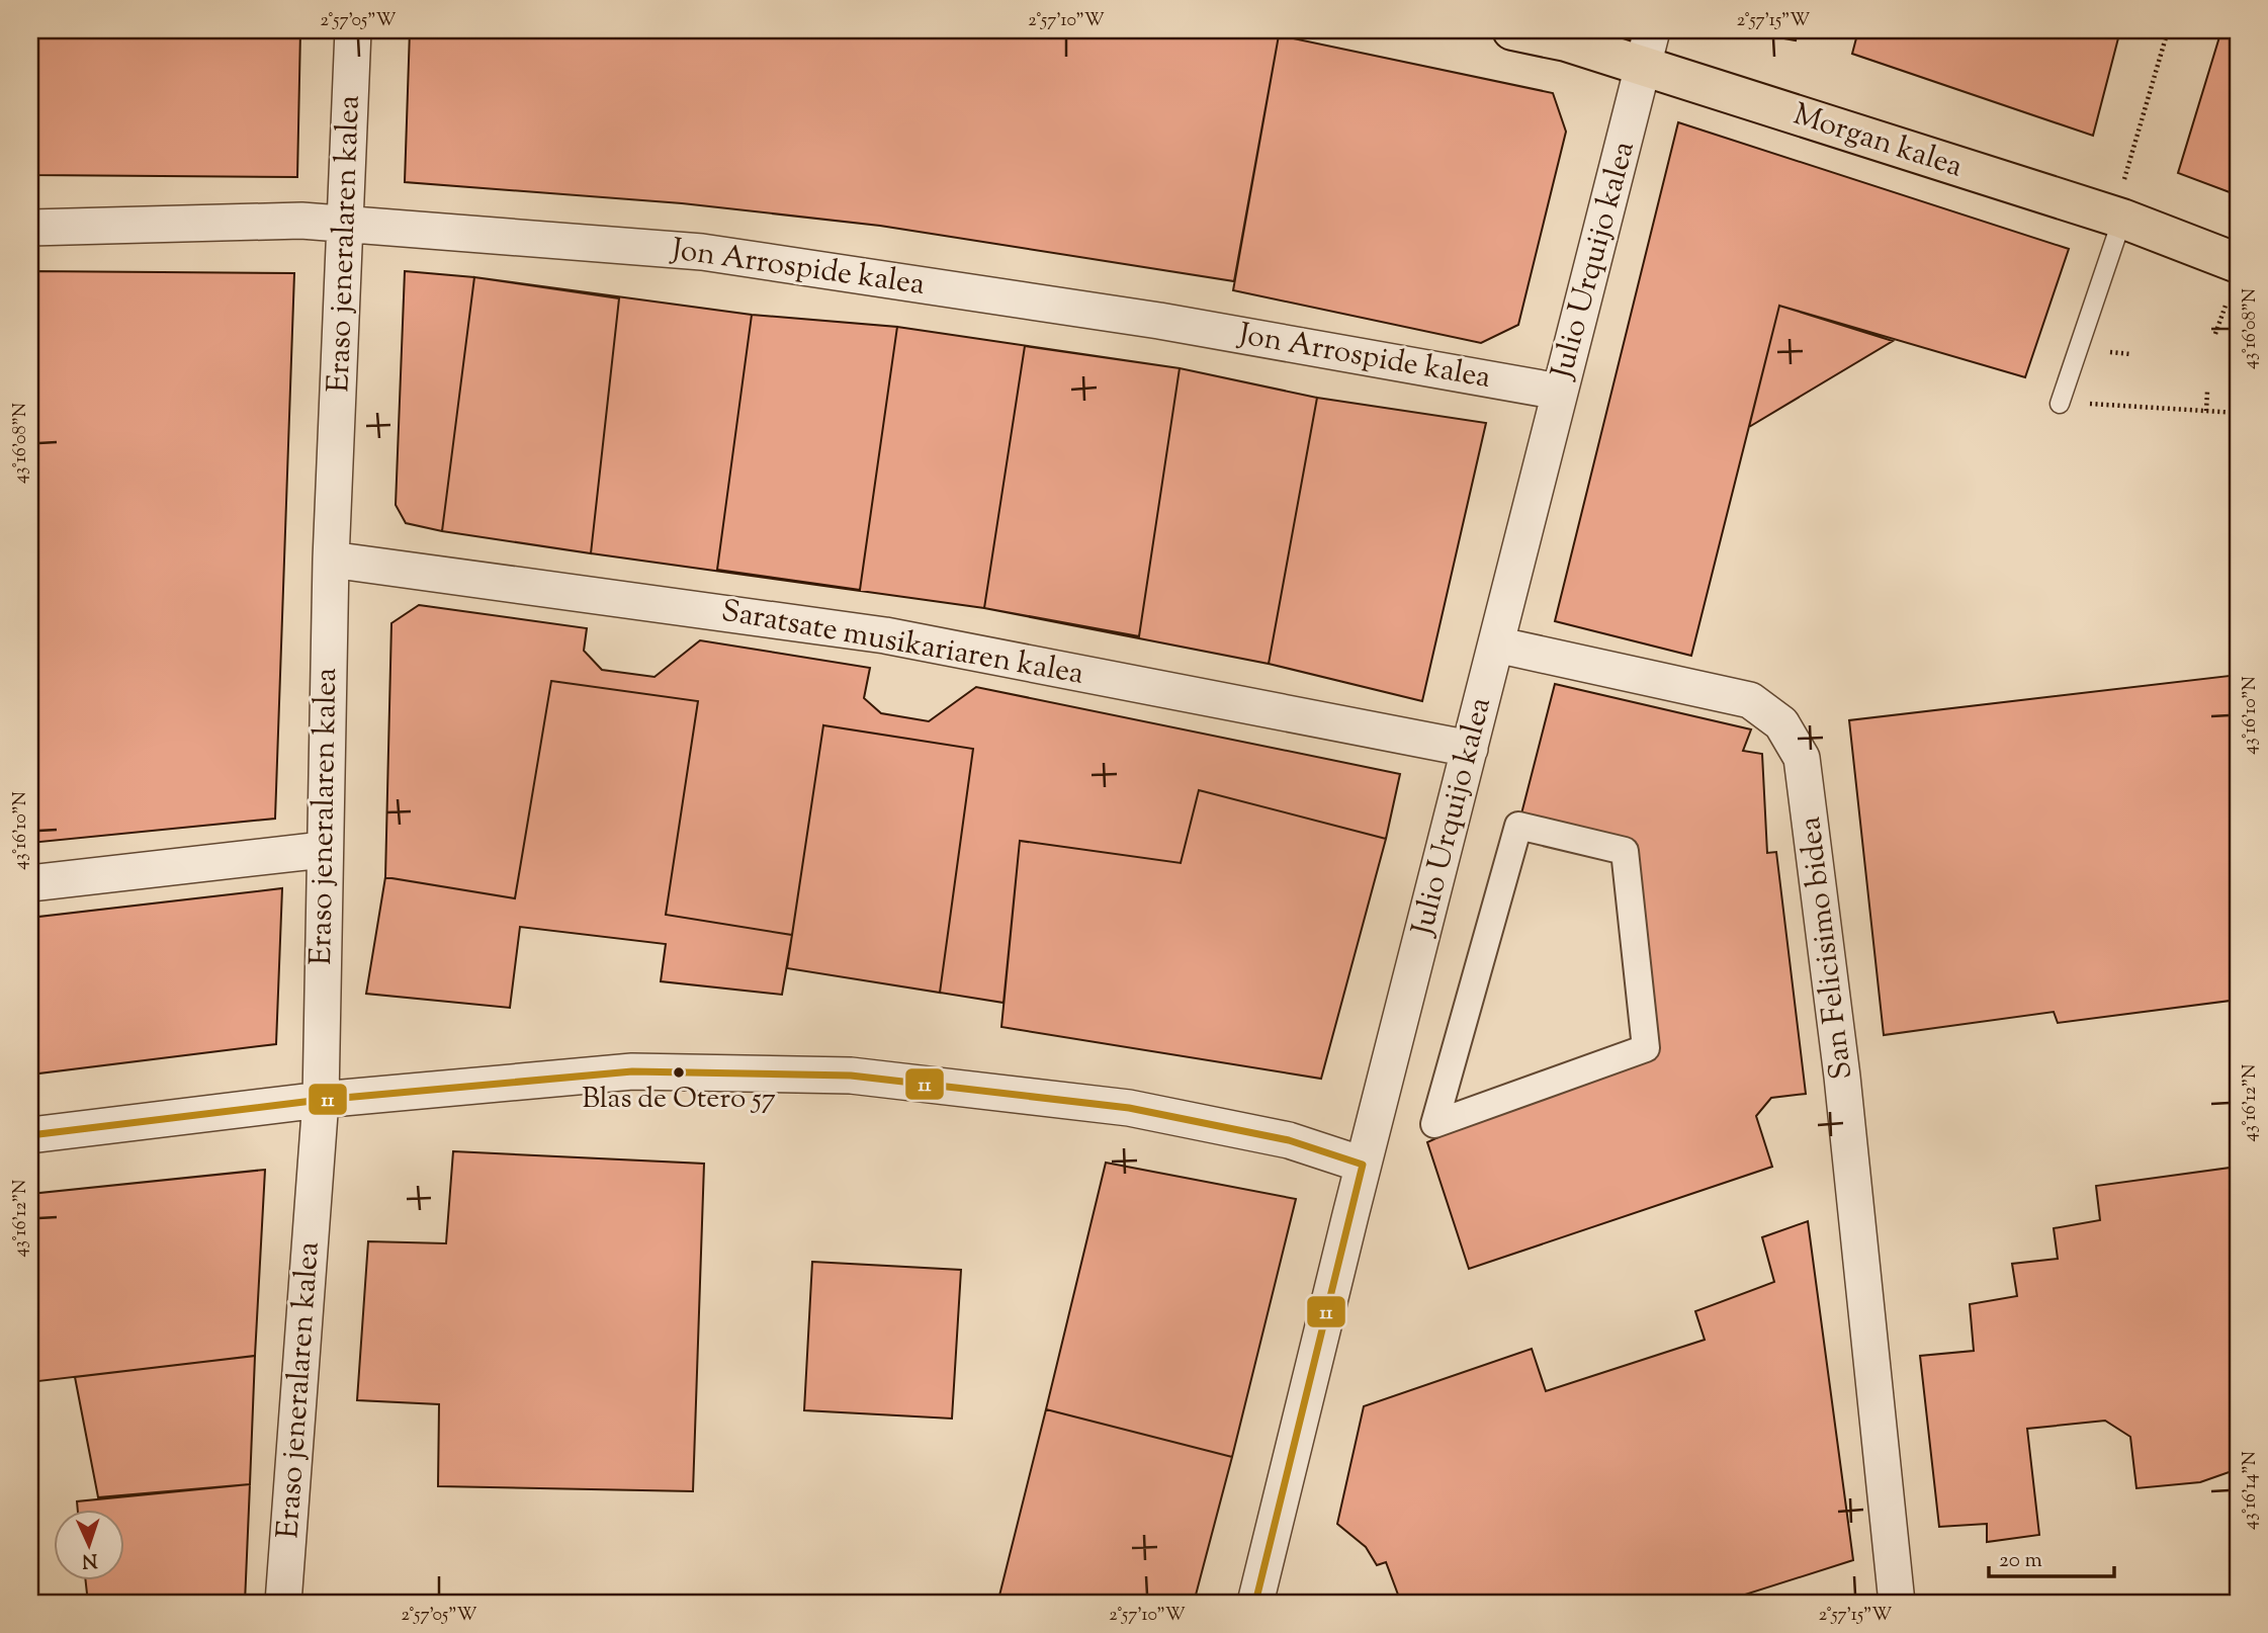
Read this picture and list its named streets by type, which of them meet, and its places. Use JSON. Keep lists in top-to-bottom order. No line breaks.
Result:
{"streets":{"main road":["Morgan kalea"],"street":["Eraso jeneralaren kalea","Julio Urquijo kalea","Jon Arrospide kalea","Saratsate musikariaren kalea","San Felicisimo bidea"]},"crossings":[["Morgan kalea","Julio Urquijo kalea"],["Eraso jeneralaren kalea","Jon Arrospide kalea"],["Eraso jeneralaren kalea","Saratsate musikariaren kalea"],["Julio Urquijo kalea","Jon Arrospide kalea"],["Julio Urquijo kalea","Saratsate musikariaren kalea"],["Julio Urquijo kalea","San Felicisimo bidea"]],"places":["Blas de Otero 57"],"lines":["transit line 11"],"scale_bar":"20 m","north":"bottom","coordinates":["2°57'05\"W","2°57'10\"W","2°57'15\"W","43°16'08\"N","43°16'10\"N","43°16'12\"N","43°16'14\"N"]}
